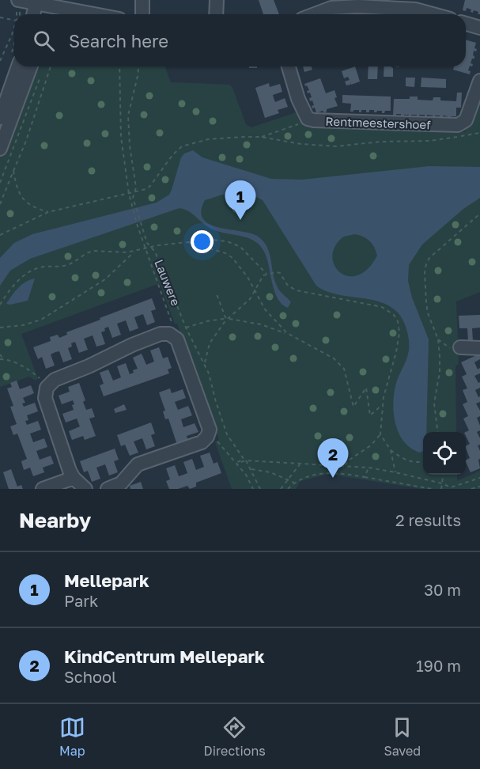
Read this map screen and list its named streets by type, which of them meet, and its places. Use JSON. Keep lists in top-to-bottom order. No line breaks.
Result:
{"streets":{"street":["Rentmeestershoef"],"path":["Lauwere"]},"page":{"search":"Search here","pins":["1","2"],"heading":["Nearby","2 results"],"list":[{"mark":"1","name":"Mellepark","note":"Park","value":"30 m"},{"mark":"2","name":"KindCentrum Mellepark","note":"School","value":"190 m"}],"nav":["Map","Directions","Saved"]}}
